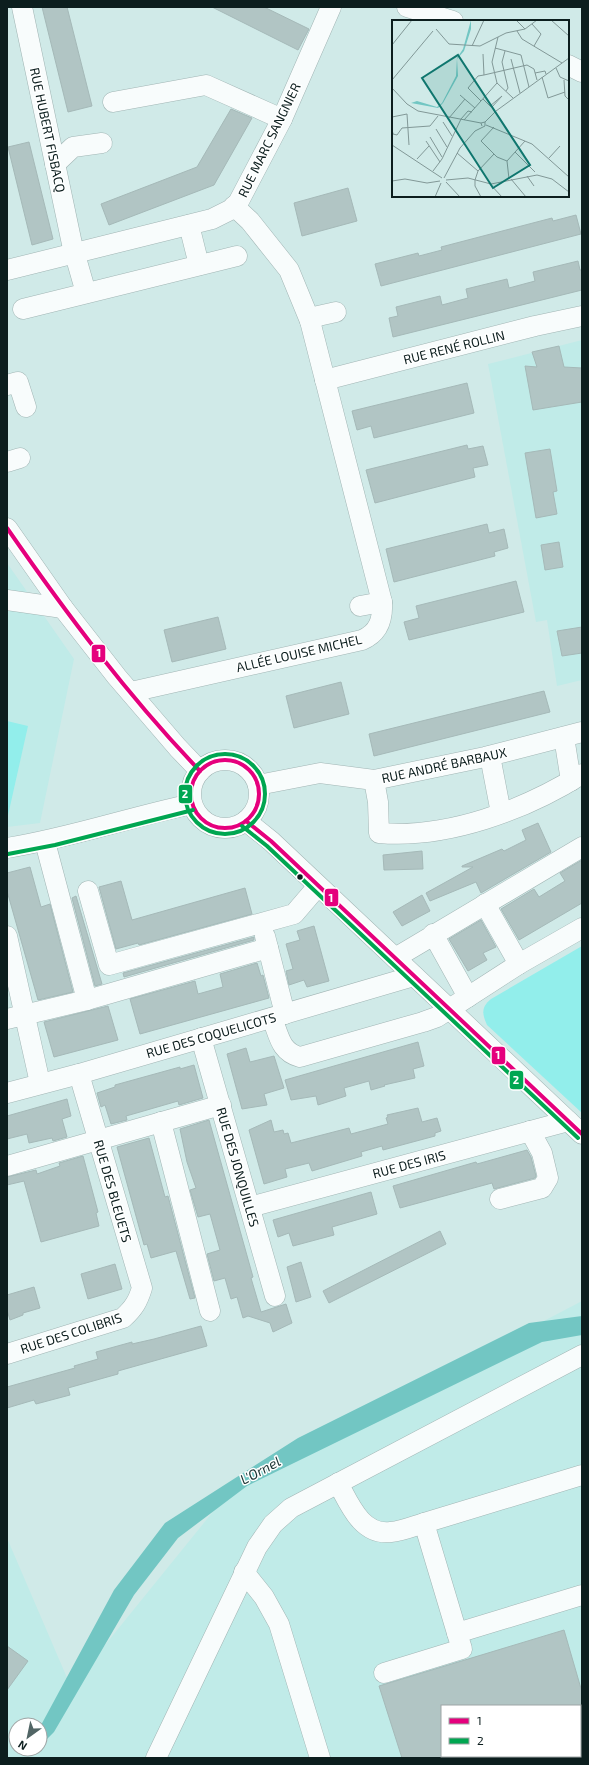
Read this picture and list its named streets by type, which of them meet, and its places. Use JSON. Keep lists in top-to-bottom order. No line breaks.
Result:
{"streets":{"street":["RUE HUBERT FISBACQ","RUE MARC SANGNIER","RUE RENÉ ROLLIN","ALLÉE LOUISE MICHEL","RUE ANDRÉ BARBAUX","RUE DES COQUELICOTS","RUE DES IRIS","RUE DES JONQUILLES","RUE DES BLEUETS","RUE DES COLIBRIS"]},"crossings":[["RUE HUBERT FISBACQ","RUE MARC SANGNIER"],["RUE MARC SANGNIER","ALLÉE LOUISE MICHEL"],["RUE RENÉ ROLLIN","ALLÉE LOUISE MICHEL"],["RUE DES COQUELICOTS","RUE DES JONQUILLES"],["RUE DES COQUELICOTS","RUE DES BLEUETS"],["RUE DES IRIS","RUE DES JONQUILLES"],["RUE DES BLEUETS","RUE DES COLIBRIS"]],"water":["L'Ornel"],"lines":["transit line 1","transit line 2"],"legend":["1","2"],"north":"bottom left"}
